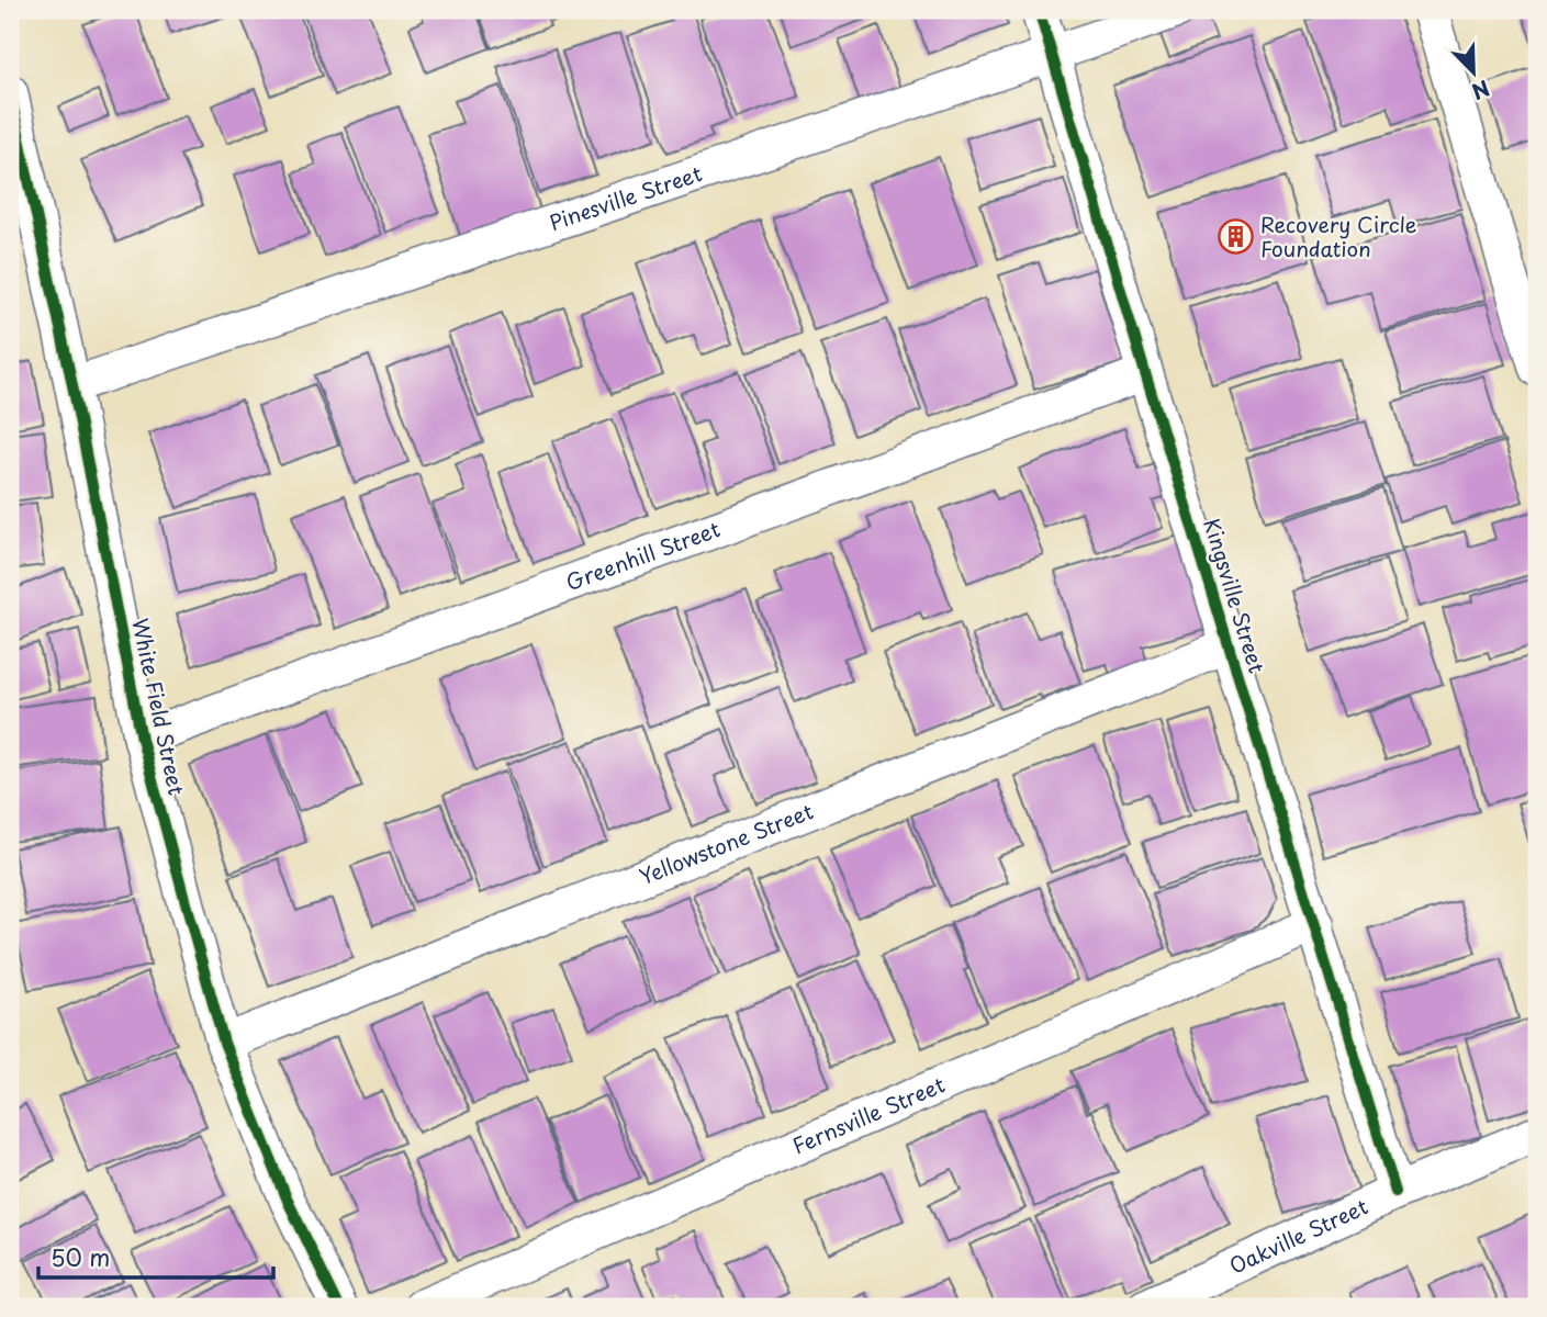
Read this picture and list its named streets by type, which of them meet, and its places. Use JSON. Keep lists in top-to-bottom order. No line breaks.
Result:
{"streets":{"street":["Pinesville Street","Greenhill Street","Kingsville Street","White Field Street","Yellowstone Street","Fernsville Street","Oakville Street"]},"crossings":[["Pinesville Street","Kingsville Street"],["Pinesville Street","White Field Street"],["Greenhill Street","Kingsville Street"],["Greenhill Street","White Field Street"],["Kingsville Street","Yellowstone Street"],["Kingsville Street","Fernsville Street"],["Kingsville Street","Oakville Street"],["White Field Street","Yellowstone Street"]],"places":{"building":["Recovery Circle Foundation"]},"scale_bar":"50 m","north":"bottom right"}
